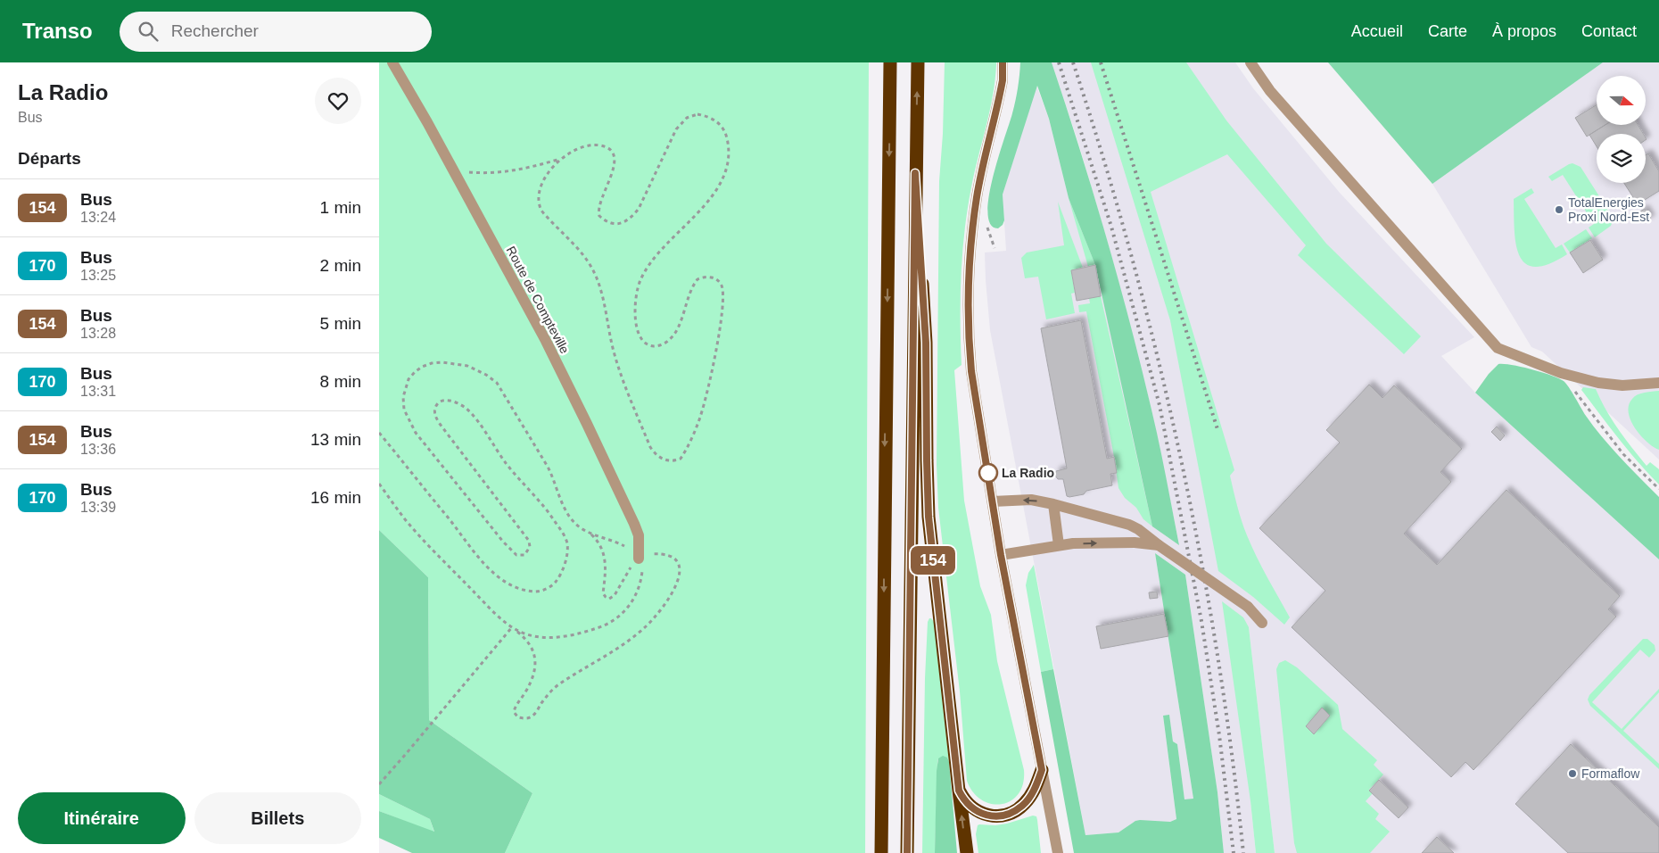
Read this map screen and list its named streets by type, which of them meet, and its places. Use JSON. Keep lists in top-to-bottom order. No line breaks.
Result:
{"streets":{"street":["Route de Compteville"]},"places":["TotalEnergies Proxi Nord-Est","La Radio","Formaflow"],"lines":["bus line 154"],"north":"right","page":{"header":"Transo","search":"Rechercher","nav":["Accueil","Carte","À propos","Contact"],"heading":[["La Radio","Bus"],"Départs"],"on_map":"154","list":[{"mark":"154","name":"Bus","note":"13:24","value":"1 min"},{"mark":"170","name":"Bus","note":"13:25","value":"2 min"},{"mark":"154","name":"Bus","note":"13:28","value":"5 min"},{"mark":"170","name":"Bus","note":"13:31","value":"8 min"},{"mark":"154","name":"Bus","note":"13:36","value":"13 min"},{"mark":"170","name":"Bus","note":"13:39","value":"16 min"}],"buttons":["Itinéraire","Billets"]}}
